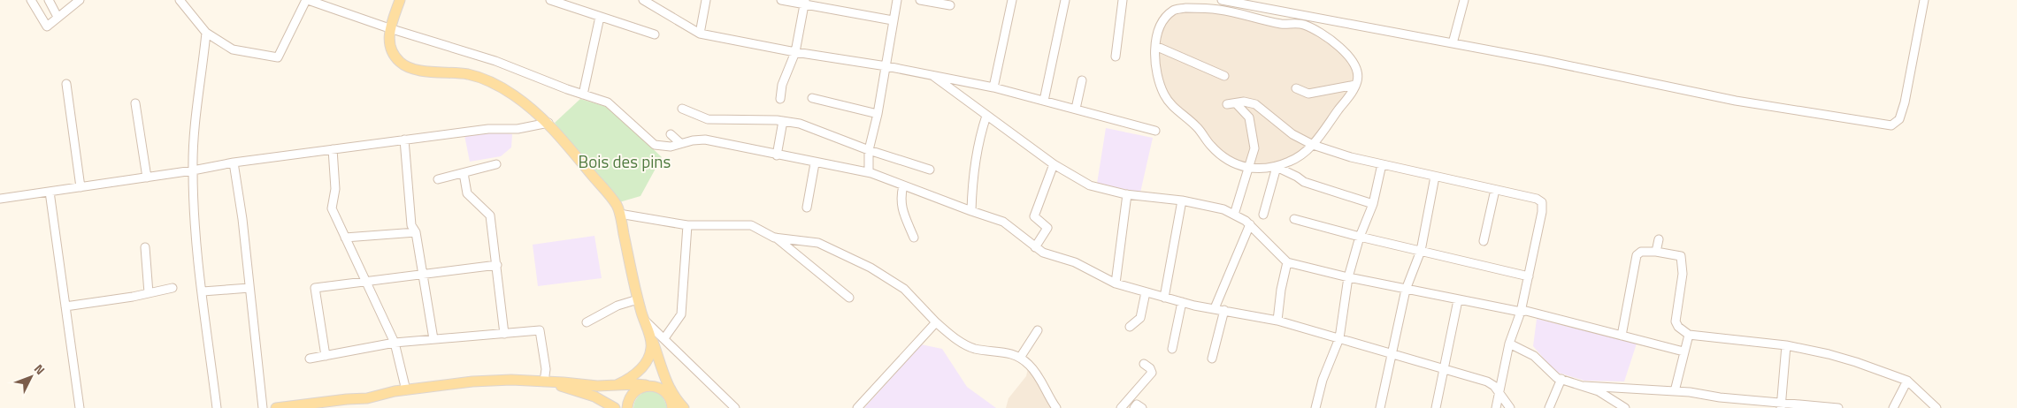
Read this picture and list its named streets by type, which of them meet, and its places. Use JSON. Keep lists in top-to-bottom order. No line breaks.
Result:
{"parks":["Bois des pins"],"north":"top right"}
